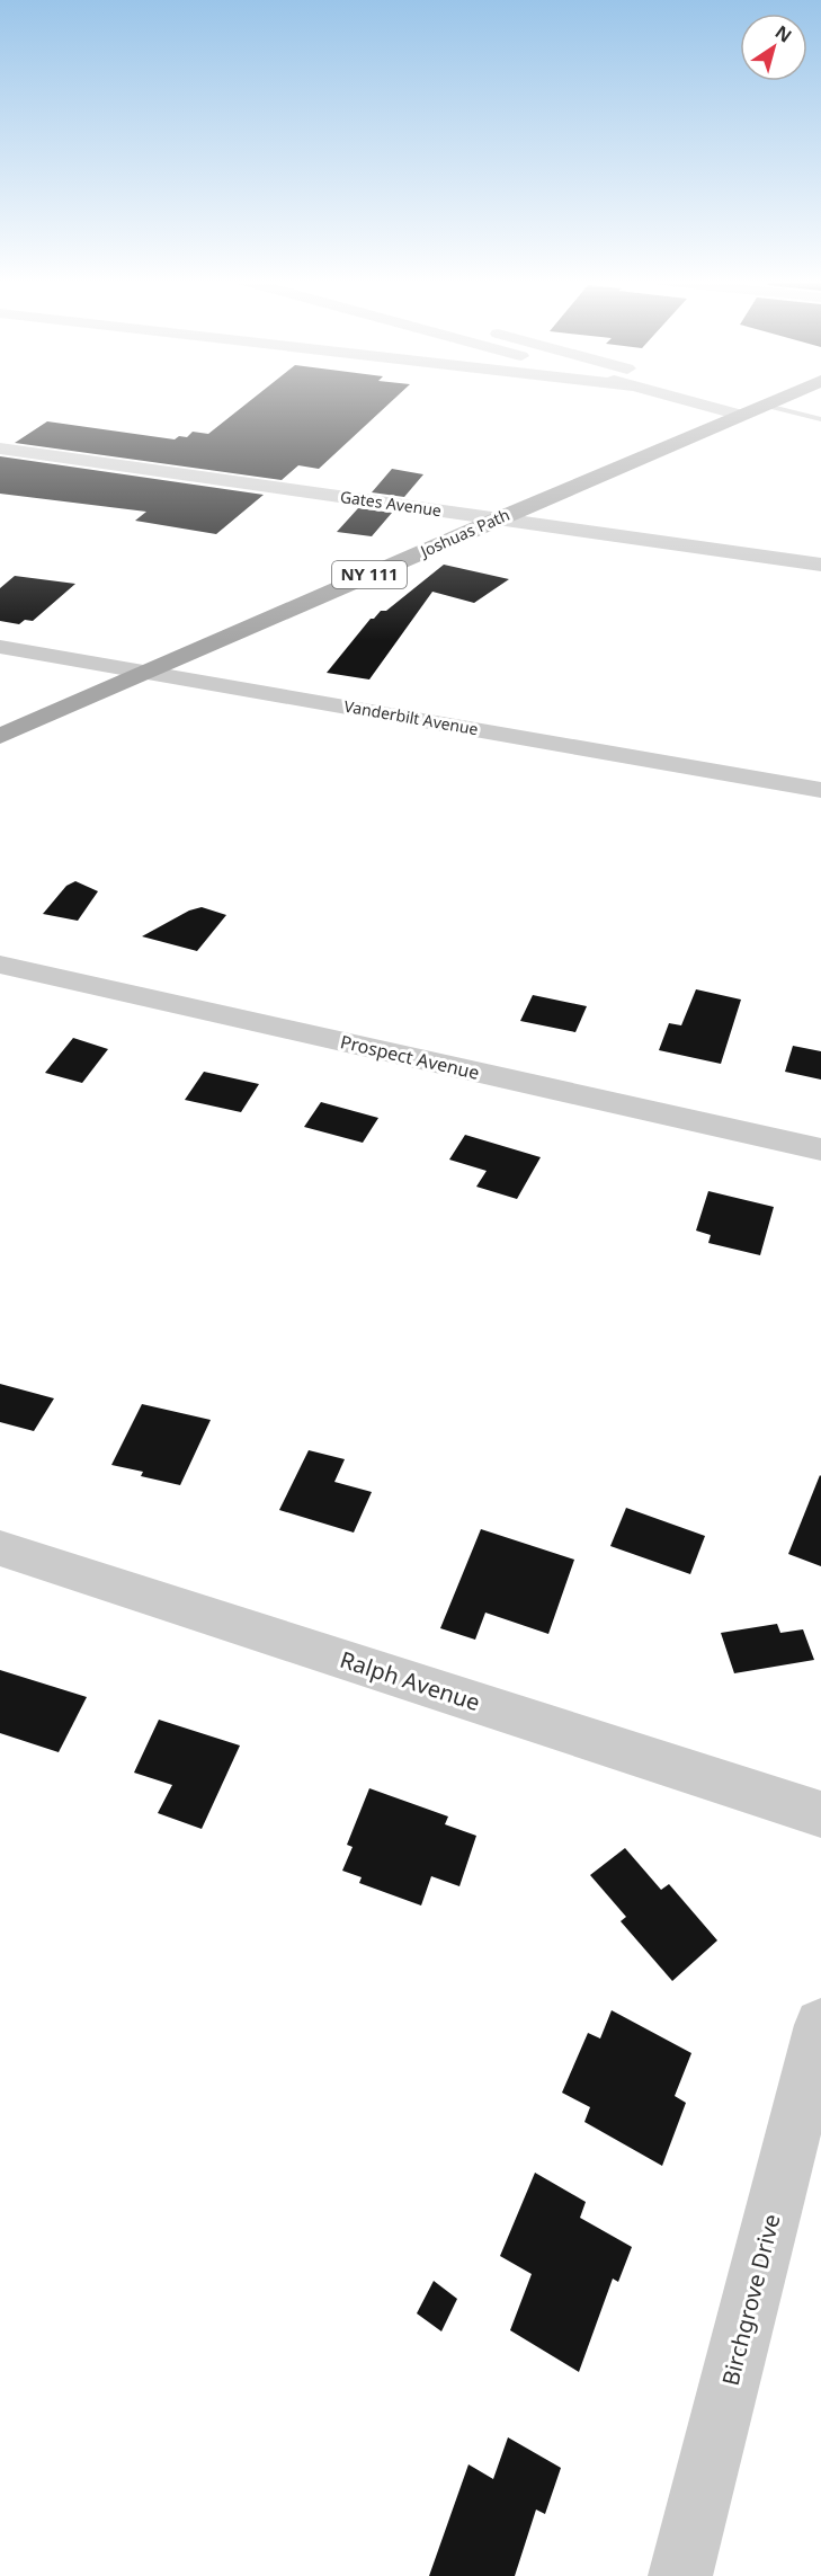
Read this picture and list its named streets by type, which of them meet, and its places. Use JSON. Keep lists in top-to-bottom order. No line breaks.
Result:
{"streets":{"main road":["Joshuas Path","NY 111"],"street":["Gates Avenue","Vanderbilt Avenue","Prospect Avenue","Ralph Avenue","Birchgrove Drive"]},"crossings":[["Gates Avenue","Joshuas Path"],["Joshuas Path","Vanderbilt Avenue"]],"north":"top right"}
